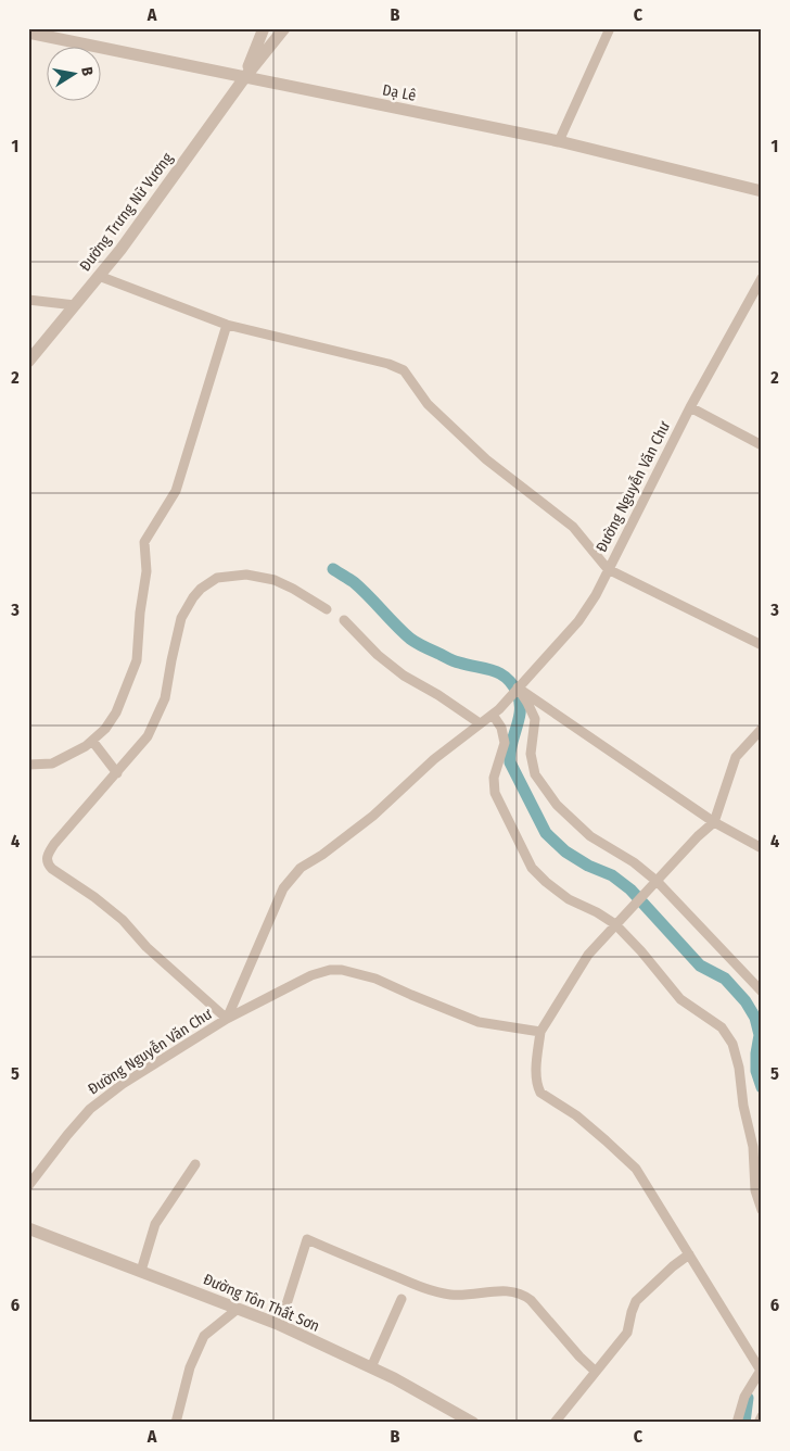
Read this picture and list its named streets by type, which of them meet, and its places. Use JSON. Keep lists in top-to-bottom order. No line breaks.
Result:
{"streets":{"street":["Dạ Lê","Đường Trưng Nữ Vương","Đường Nguyễn Văn Chư","Đường Tôn Thất Sơn"]},"crossings":[["Dạ Lê","Đường Trưng Nữ Vương"]],"north":"right","grid":{"columns":["A","B","C"],"rows":["1","2","3","4","5","6"]}}
